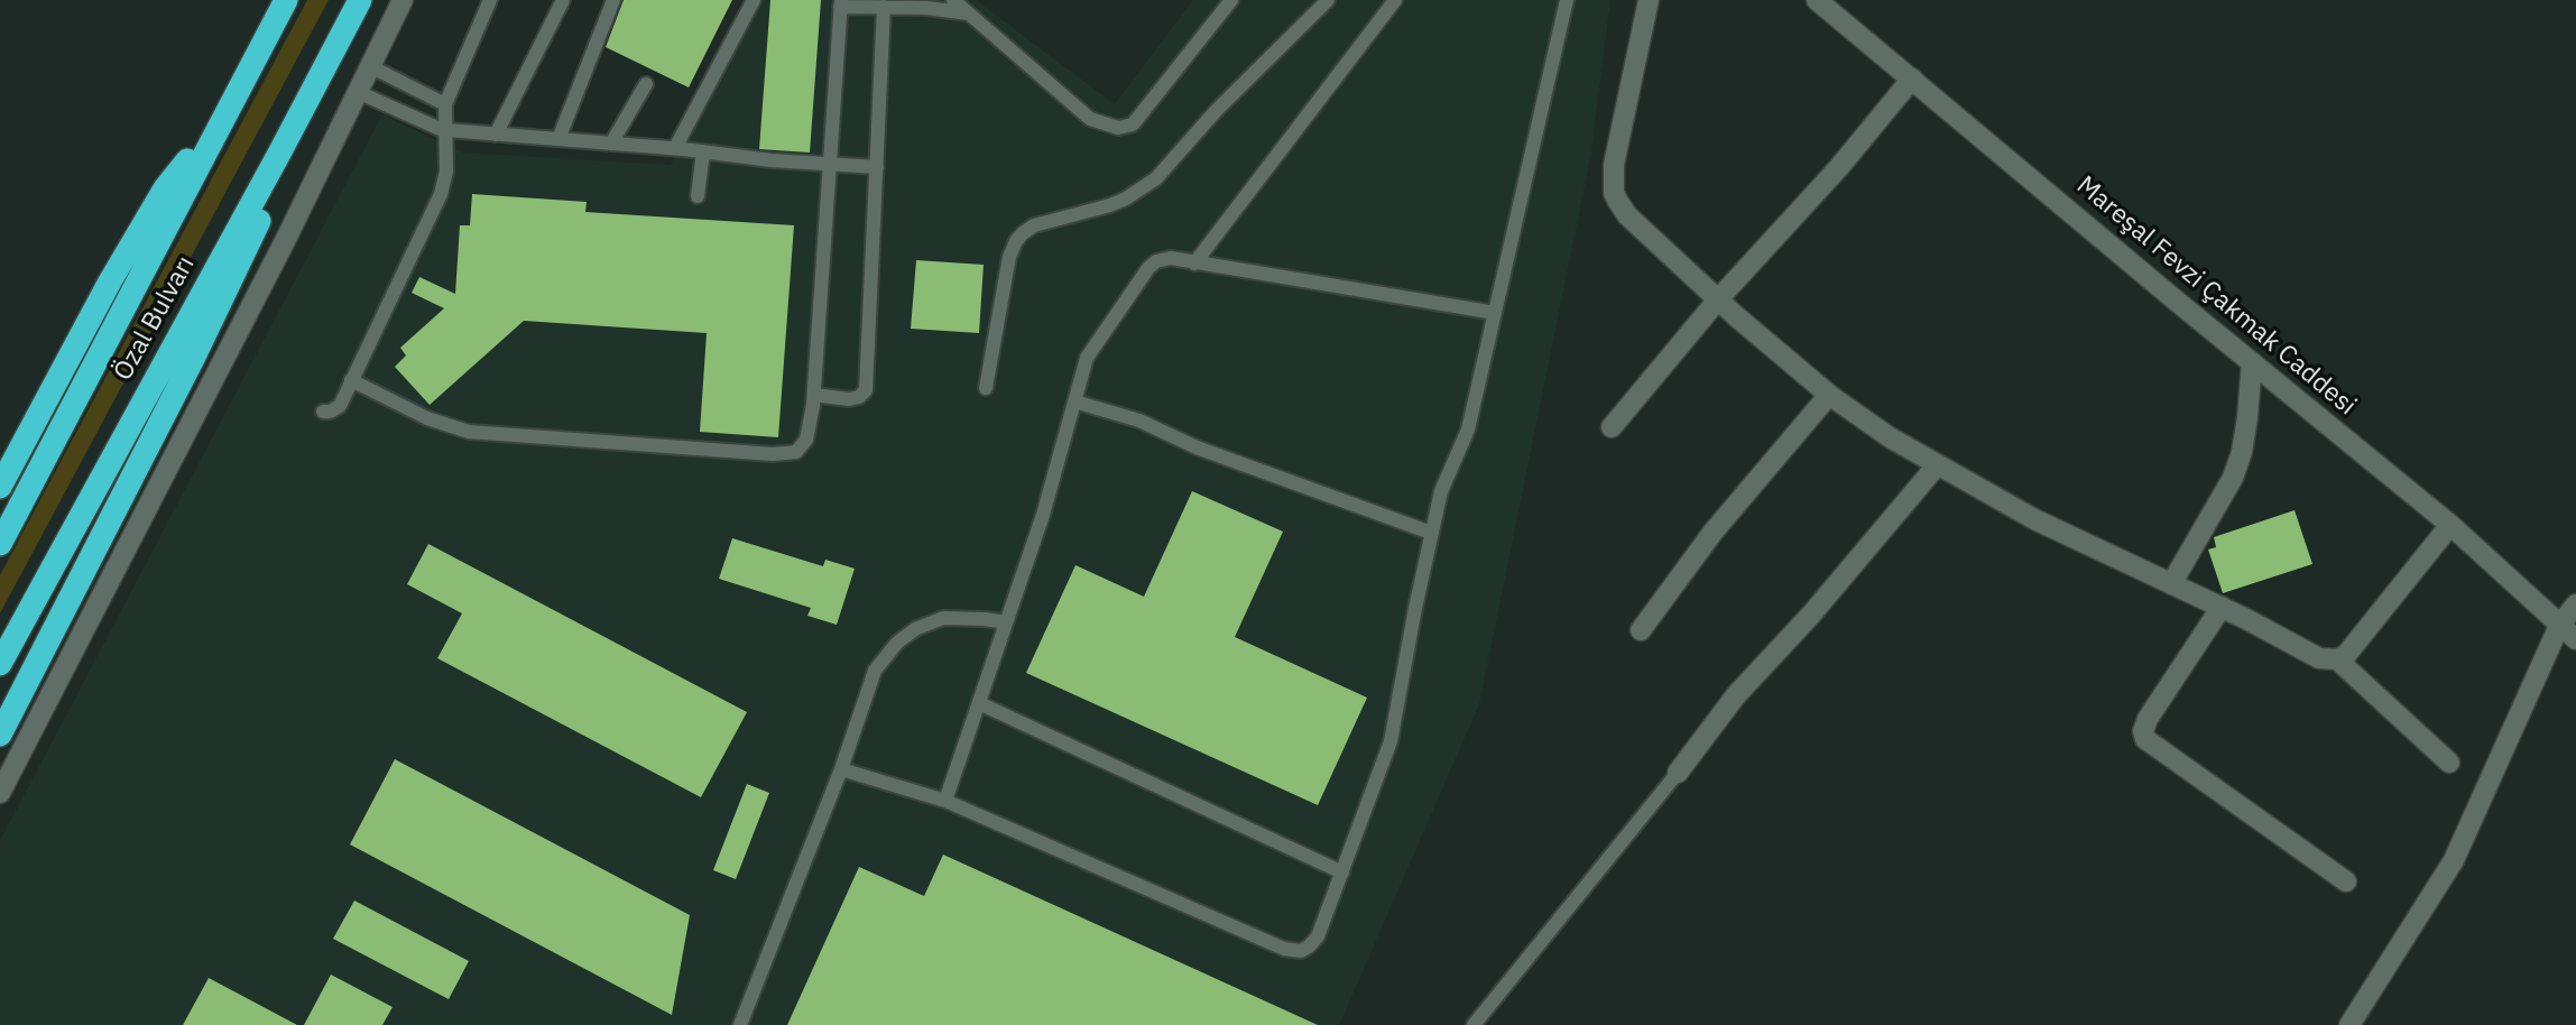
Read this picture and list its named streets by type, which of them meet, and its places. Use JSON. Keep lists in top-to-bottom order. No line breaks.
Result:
{"streets":{"highway":["Özal Bulvarı"],"street":["Mareşal Fevzi Çakmak Caddesi"]}}
